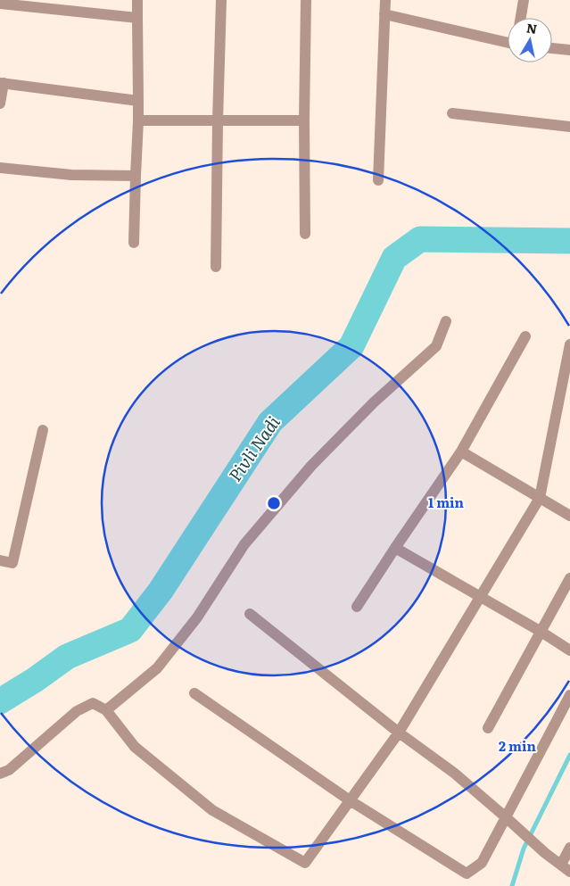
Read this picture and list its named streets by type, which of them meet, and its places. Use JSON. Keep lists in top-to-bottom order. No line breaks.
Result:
{"water":["Pivli Nadi"],"north":"top","rings":["1 min","2 min"]}
